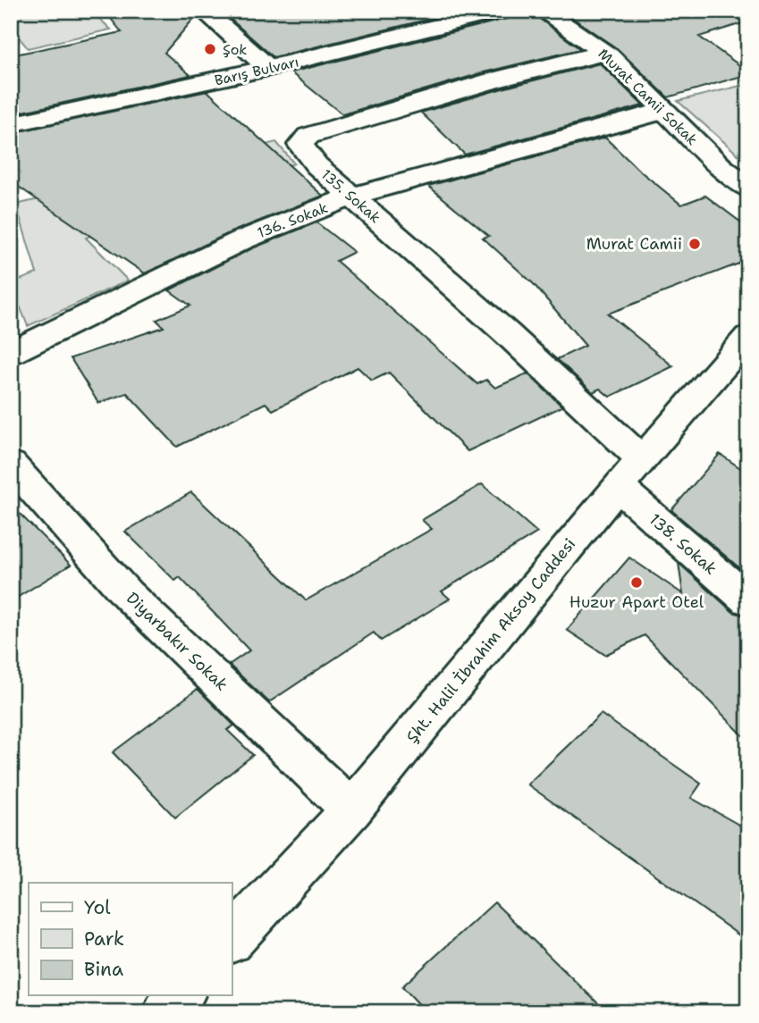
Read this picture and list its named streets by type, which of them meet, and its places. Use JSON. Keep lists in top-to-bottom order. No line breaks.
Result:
{"streets":{"street":["Barış Bulvarı","Murat Camii Sokak","135. Sokak","136. Sokak","138. Sokak","Şht. Halil İbrahim Aksoy Caddesi","Diyarbakır Sokak"]},"crossings":[["Murat Camii Sokak","135. Sokak"],["Murat Camii Sokak","136. Sokak"],["135. Sokak","136. Sokak"],["135. Sokak","Şht. Halil İbrahim Aksoy Caddesi"],["138. Sokak","Şht. Halil İbrahim Aksoy Caddesi"],["Şht. Halil İbrahim Aksoy Caddesi","Diyarbakır Sokak"]],"places":["Şok","Murat Camii","Huzur Apart Otel"],"legend":["Yol","Park","Bina"]}
